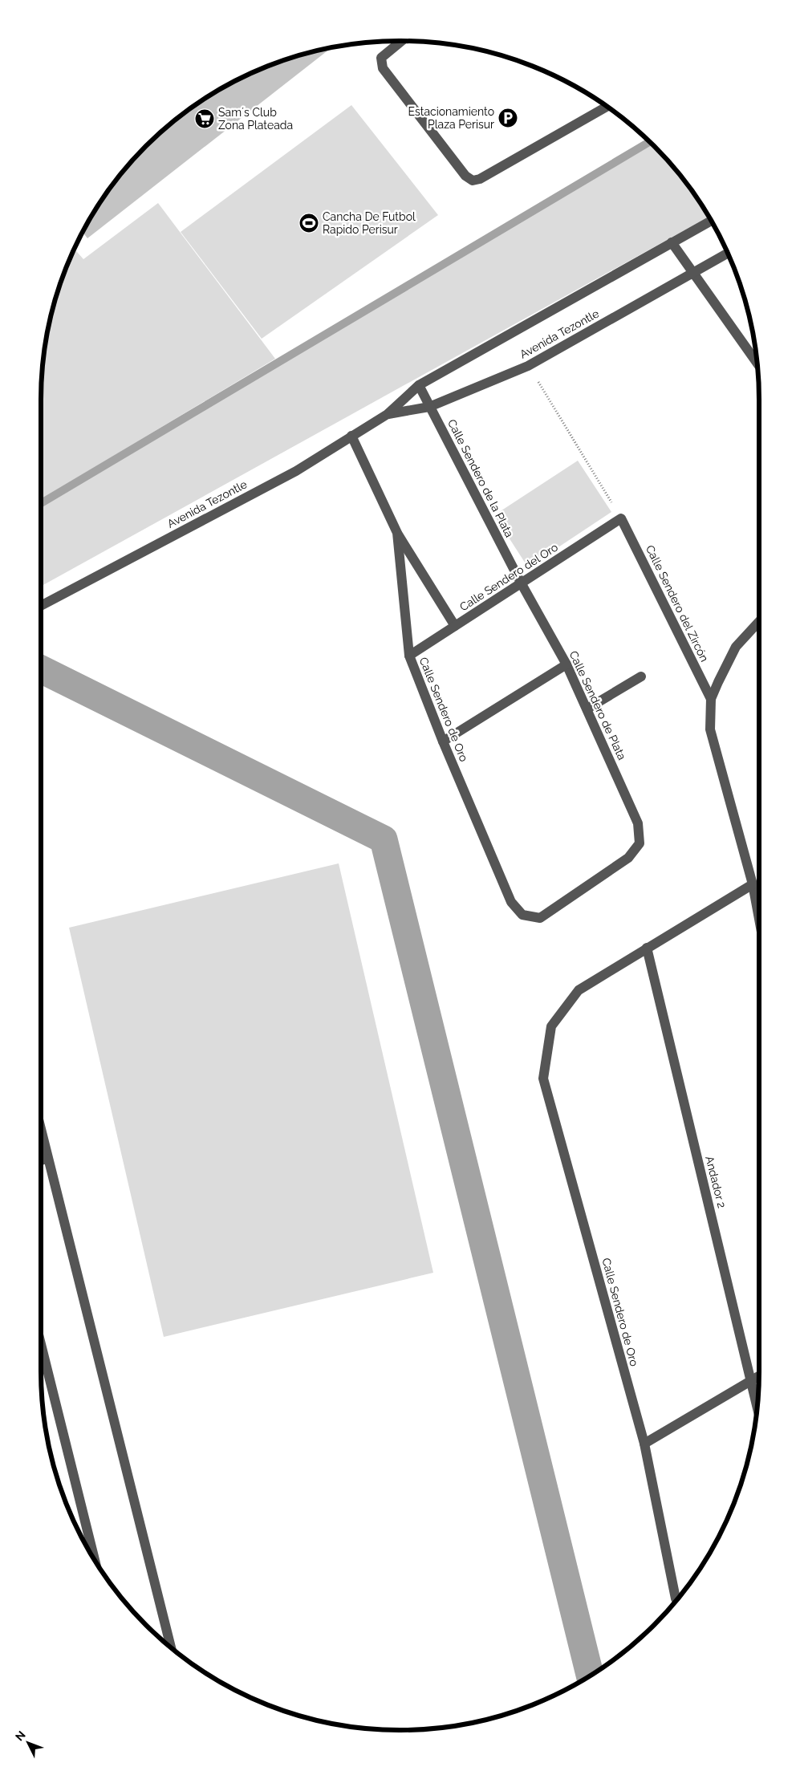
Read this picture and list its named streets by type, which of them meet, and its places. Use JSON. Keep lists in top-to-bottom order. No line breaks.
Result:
{"streets":{"street":["Avenida Tezontle","Calle Sendero de la Plata","Calle Sendero del Oro","Calle Sendero del Zircón","Calle Sendero de Plata","Calle Sendero de Oro","Andador 2"]},"crossings":[["Avenida Tezontle","Calle Sendero de la Plata"],["Avenida Tezontle","Calle Sendero de Oro"],["Calle Sendero de la Plata","Calle Sendero del Oro"],["Calle Sendero de la Plata","Calle Sendero de Plata"],["Calle Sendero del Oro","Calle Sendero del Zircón"],["Calle Sendero del Oro","Calle Sendero de Plata"],["Calle Sendero del Oro","Calle Sendero de Oro"],["Calle Sendero de Plata","Calle Sendero de Oro"],["Calle Sendero de Oro","Andador 2"]],"places":{"parking":["Estacionamiento Plaza Perisur"],"supermarket":["Sam´s Club Zona Plateada"],"sports":["Cancha De Futbol Rapido Perisur"]},"north":"top left"}
